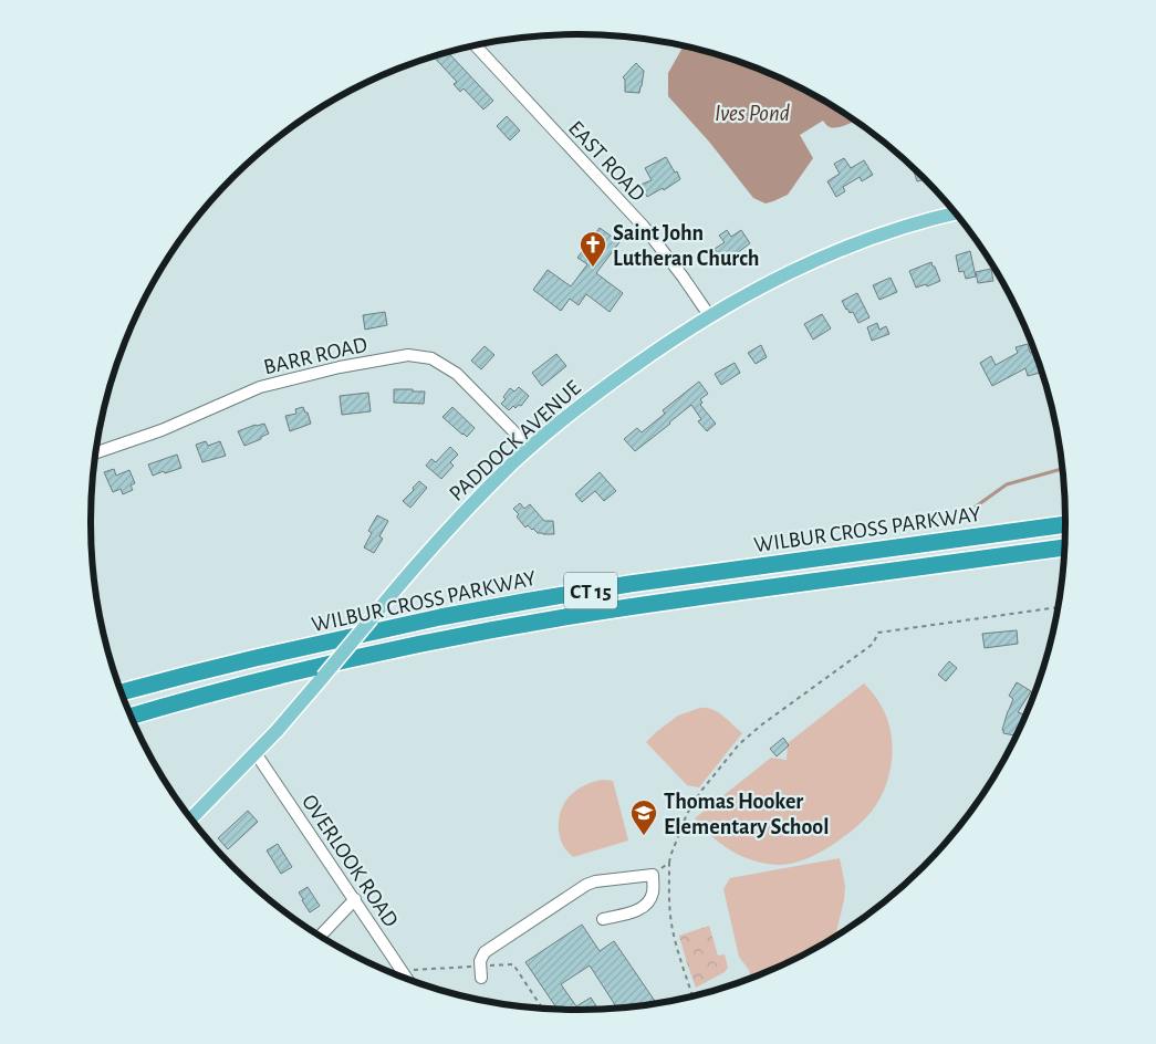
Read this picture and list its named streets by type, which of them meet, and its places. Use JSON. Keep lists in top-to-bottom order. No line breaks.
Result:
{"streets":{"highway":["WILBUR CROSS PARKWAY","CT 15"],"main road":["PADDOCK AVENUE"],"street":["EAST ROAD","BARR ROAD","OVERLOOK ROAD"]},"crossings":[["EAST ROAD","PADDOCK AVENUE"],["BARR ROAD","PADDOCK AVENUE"],["PADDOCK AVENUE","OVERLOOK ROAD"]],"water":["Ives Pond"],"places":{"church":["Saint John Lutheran Church"],"school or university":["Thomas Hooker Elementary School"]}}
